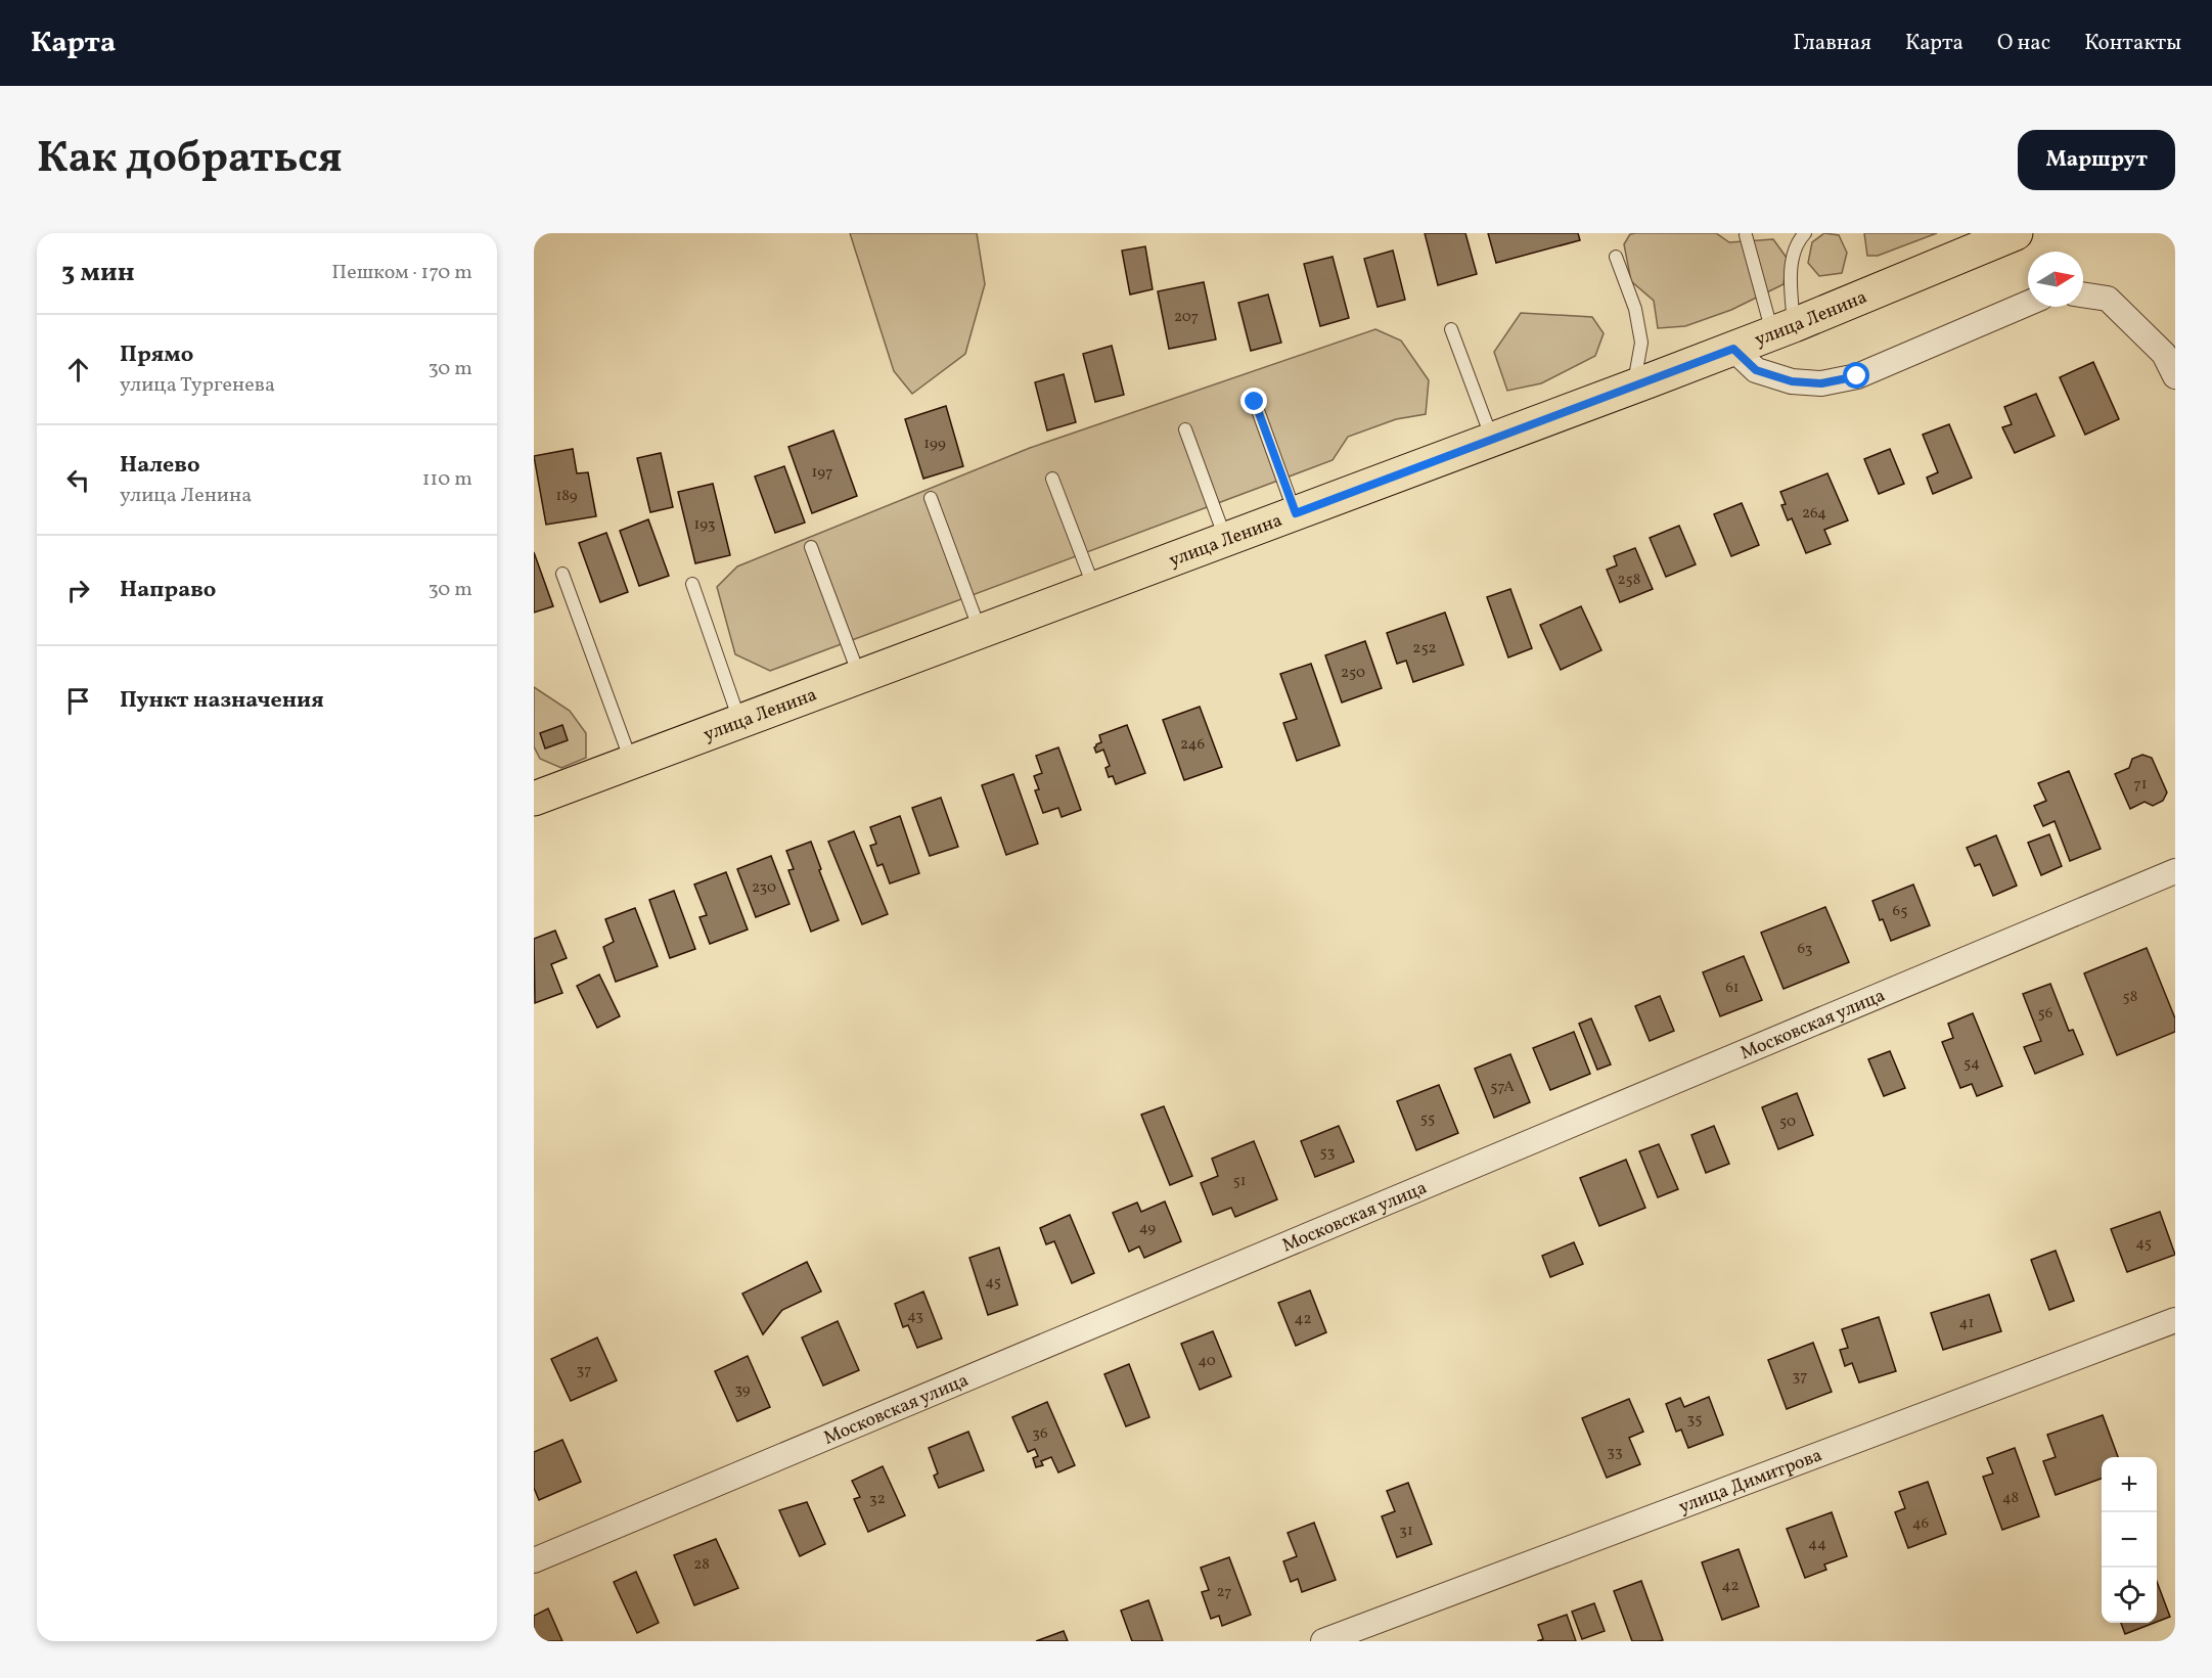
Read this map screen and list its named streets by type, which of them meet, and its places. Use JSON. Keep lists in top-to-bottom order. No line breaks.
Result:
{"streets":{"main road":["улица Ленина"],"street":["Московская улица","улица Димитрова"]},"house_numbers":["207","199","197","189","264","193","258","252","250","246","71","230","65","63","61","58","56","54","57А","55","50","53","51","49","45","45","43","42","41","40","37","37","39","35","36","33","48","32","46","31","44","28","42","27"],"north":"right","page":{"header":"Карта","nav":["Главная","Карта","О нас","Контакты"],"title":"Как добраться","buttons":"Маршрут","heading":["3 мин","Пешком · 170 m"],"list":[["Прямо","улица Тургенева","30 m"],["Налево","улица Ленина","110 m"],["Направо","30 m"],"Пункт назначения"],"map_buttons":["+","−"]}}
